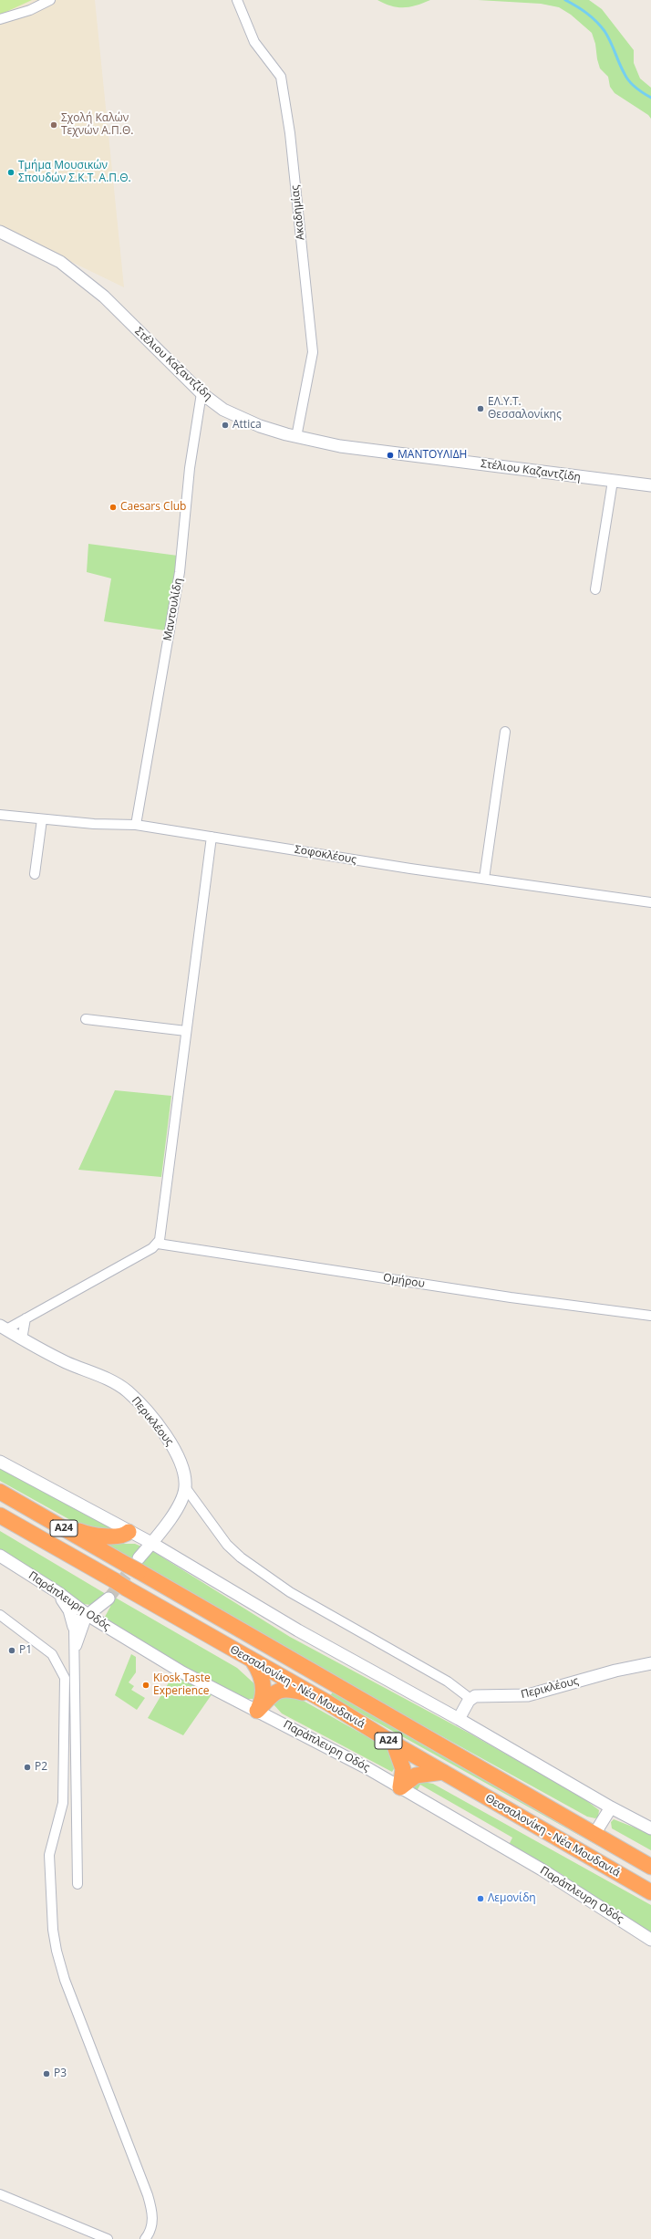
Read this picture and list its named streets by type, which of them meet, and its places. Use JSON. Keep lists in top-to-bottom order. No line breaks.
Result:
{"streets":{"highway":["Α24","Θεσσαλονίκη - Νέα Μουδανιά"],"street":["Ακαδημίας","Στέλιου Καζαντζίδη","Μαντουλίδη","Σοφοκλέους","Ομήρου","Περικλέους","Παράπλευρη Οδός"]},"crossings":[["Ακαδημίας","Στέλιου Καζαντζίδη"],["Στέλιου Καζαντζίδη","Μαντουλίδη"],["Μαντουλίδη","Σοφοκλέους"]],"places":["Σχολή Καλών Τεχνών Α.Π.Θ.","Τμήμα Μουσικών Σπουδών Σ.Κ.Τ. Α.Π.Θ.","ΕΛ.Υ.Τ. Θεσσαλονίκης","Attica","ΜΑΝΤΟΥΛΙΔΗ","Caesars Club","P1","Kiosk Taste Experience","P2","Λεμονίδη","P3"]}
